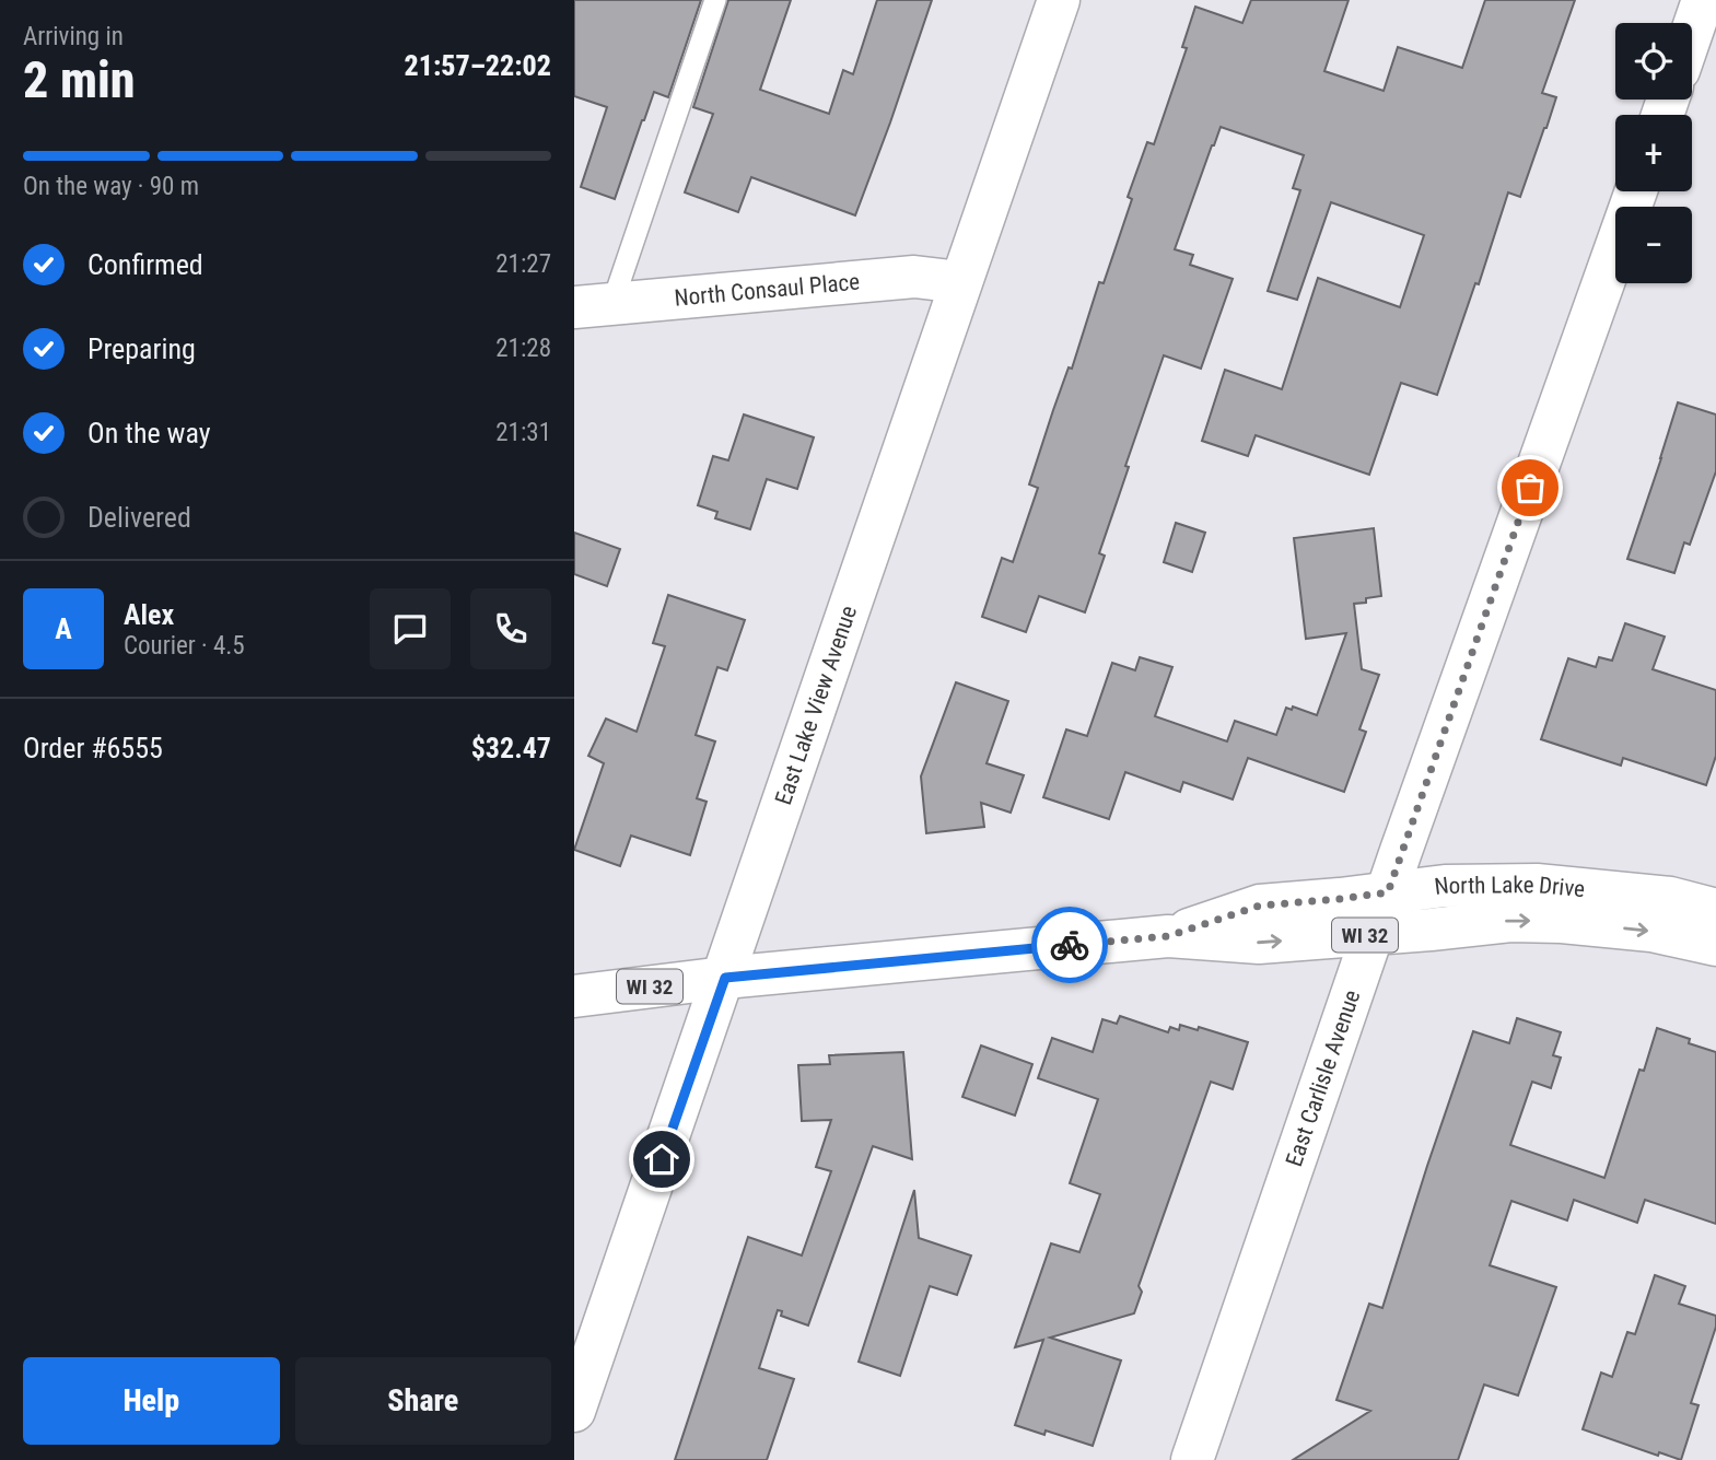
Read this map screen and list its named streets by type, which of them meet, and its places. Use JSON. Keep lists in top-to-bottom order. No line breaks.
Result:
{"streets":{"street":["North Consaul Place","East Lake View Avenue","North Lake Drive","WI 32","East Carlisle Avenue"]},"crossings":[["North Consaul Place","East Lake View Avenue"],["East Lake View Avenue","North Lake Drive"],["North Lake Drive","East Carlisle Avenue"]],"page":{"heading":["2 min","Arriving in","21:57–22:02"],"panel":["Alex","Courier · 4.5","Order #6555","$32.47"],"map_buttons":["+","−"],"bar":"On the way · 90 m","list":[["Confirmed","21:27"],["Preparing","21:28"],["On the way","21:31"],"Delivered"],"round":"A","buttons":["Help","Share"]}}
